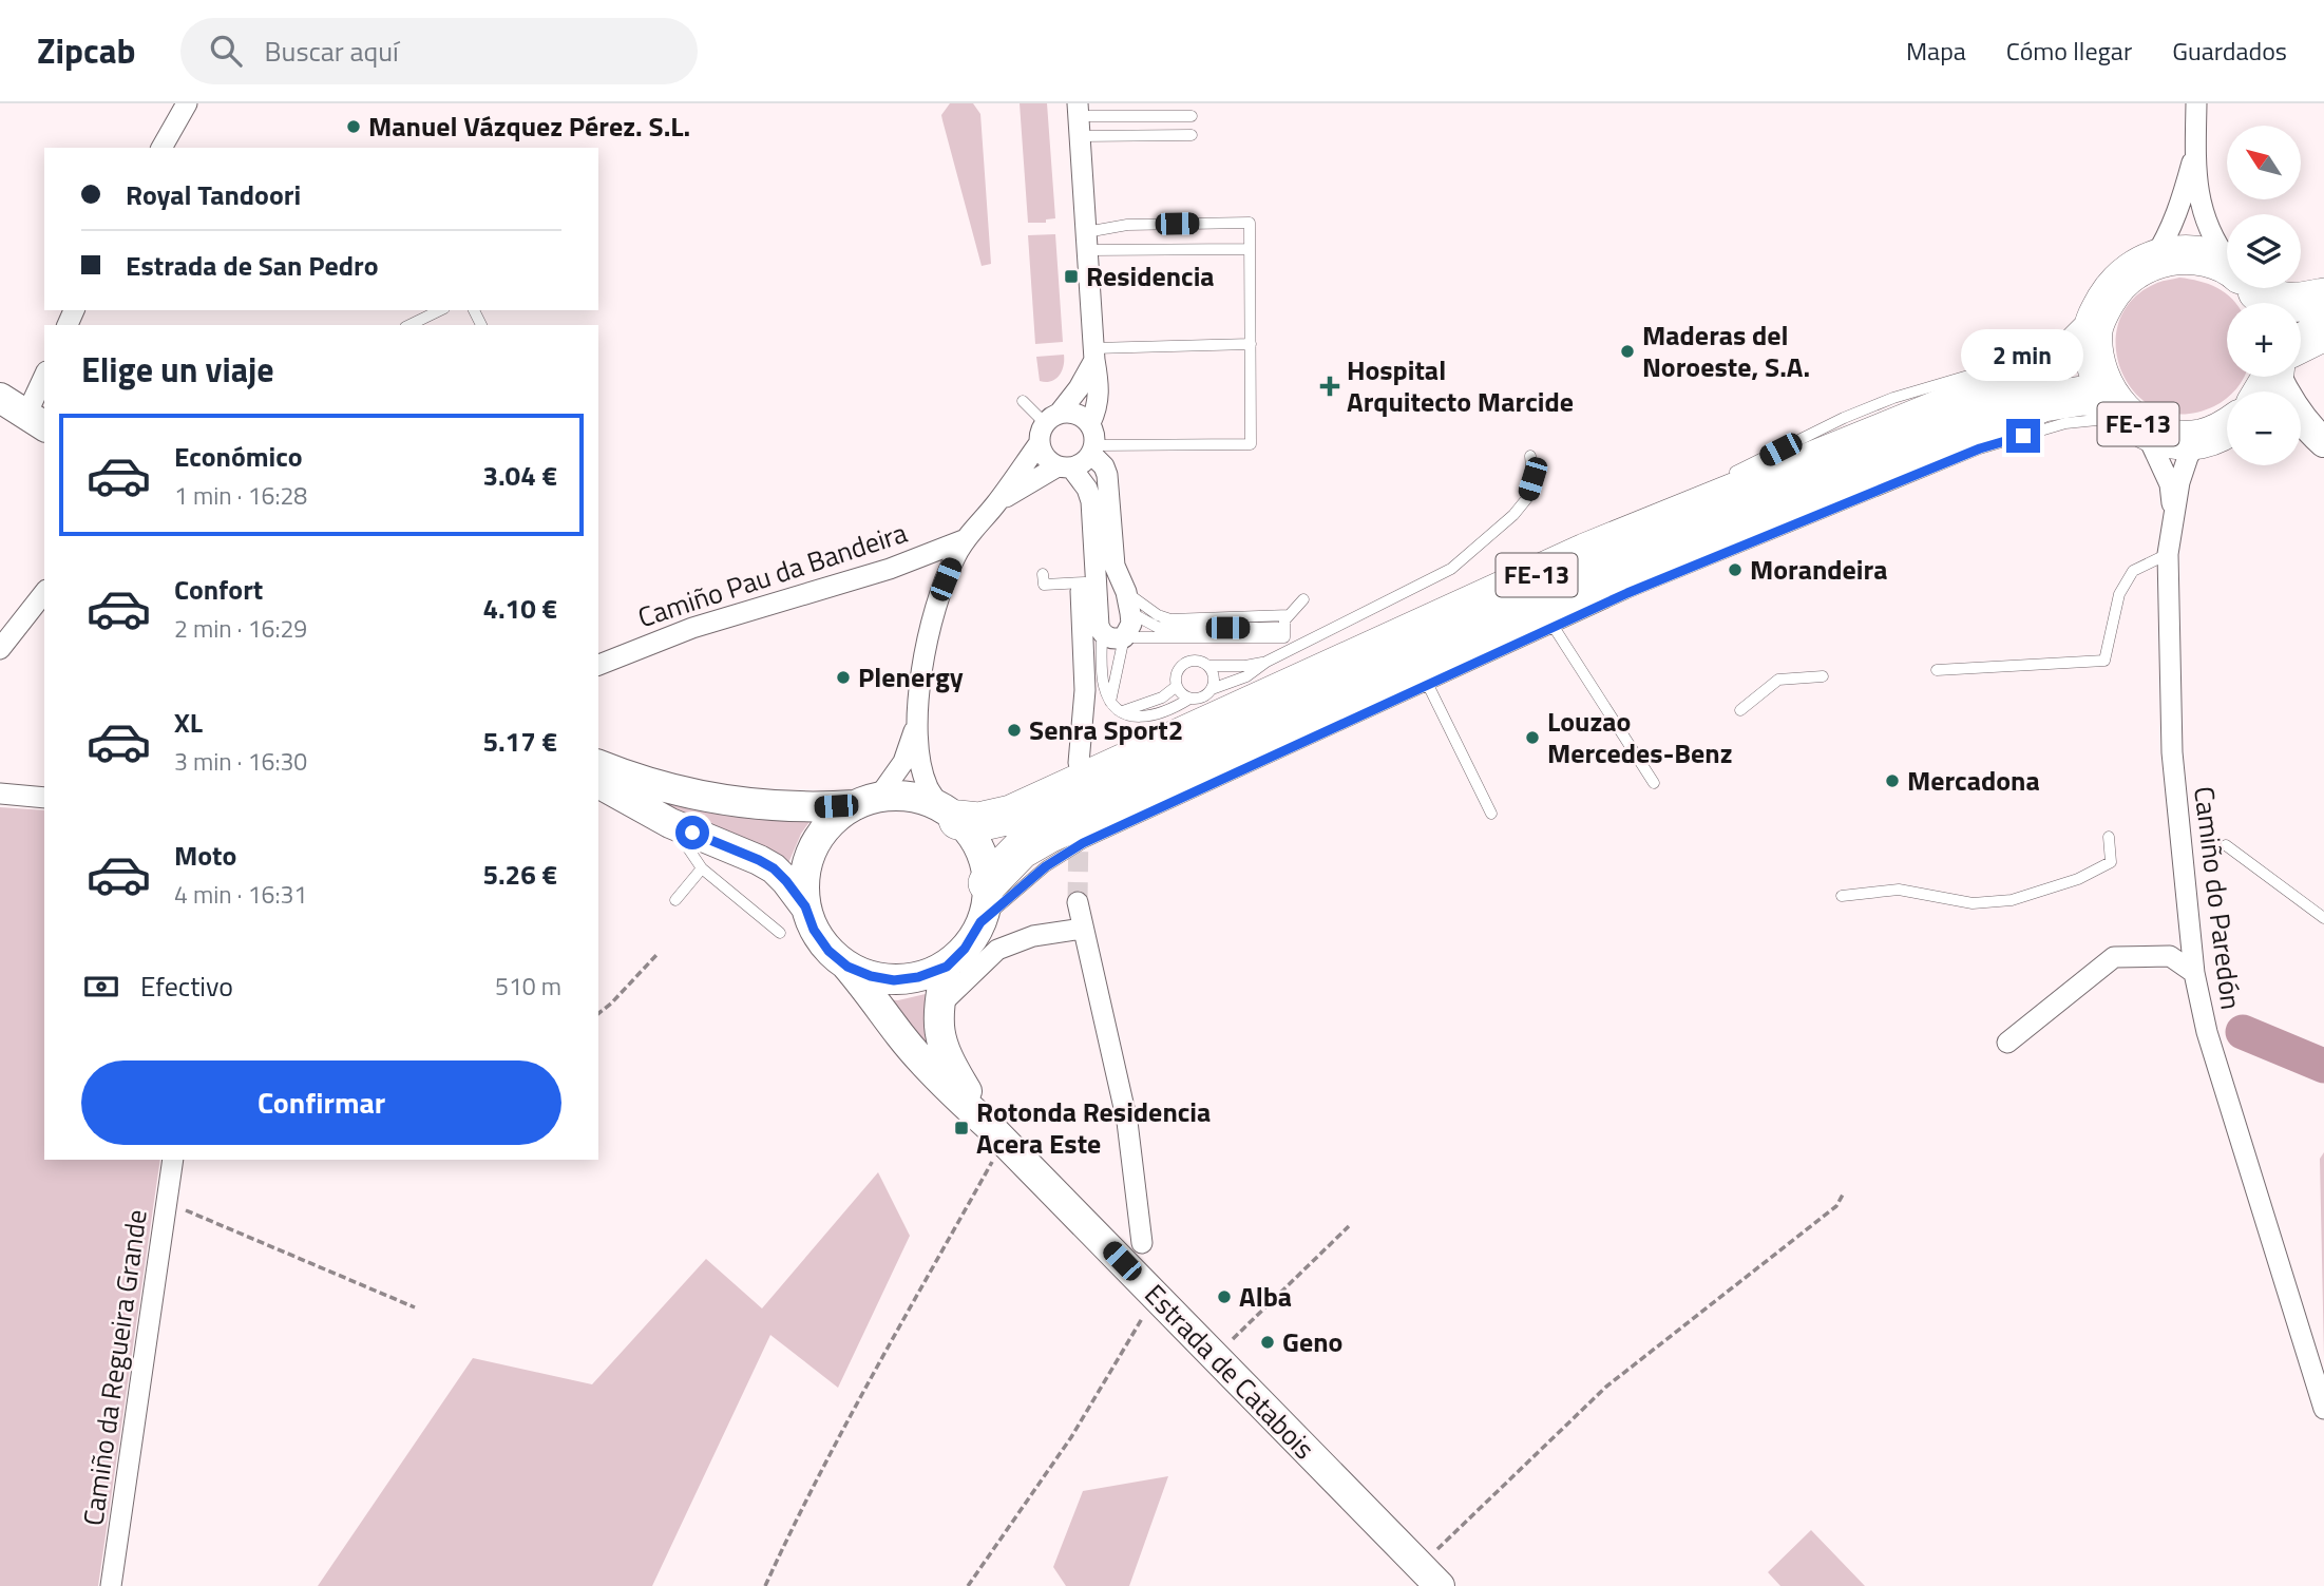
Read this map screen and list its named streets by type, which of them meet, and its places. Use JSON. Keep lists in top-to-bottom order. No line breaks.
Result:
{"streets":{"highway":["FE-13"],"main road":["Estrada de Catabois"],"street":["Camiño Pau da Bandeira","Camiño do Paredón","Camiño da Regueira Grande"]},"crossings":[["FE-13","Estrada de Catabois"]],"places":{"other":["Manuel Vázquez Pérez. S.L.","Maderas del Noroeste, S.A.","Morandeira","Plenergy","Senra Sport2","Louzao Mercedes-Benz","Mercadona","Alba","Geno"],"transit":["Residencia","Rotonda Residencia Acera Este"],"health":["Hospital Arquitecto Marcide"]},"north":"top left","page":{"header":"Zipcab","search":"Buscar aquí","nav":["Mapa","Cómo llegar","Guardados"],"map_buttons":["+","−"],"banner":["Royal Tandoori","Estrada de San Pedro"],"heading":"Elige un viaje","bubble":"2 min","list":[{"name":"Económico","note":"1 min · 16:28","value":"3.04 €"},{"name":"Confort","note":"2 min · 16:29","value":"4.10 €"},{"name":"XL","note":"3 min · 16:30","value":"5.17 €"},{"name":"Moto","note":"4 min · 16:31","value":"5.26 €"}],"pay":["Efectivo","510 m"],"buttons":"Confirmar"}}
